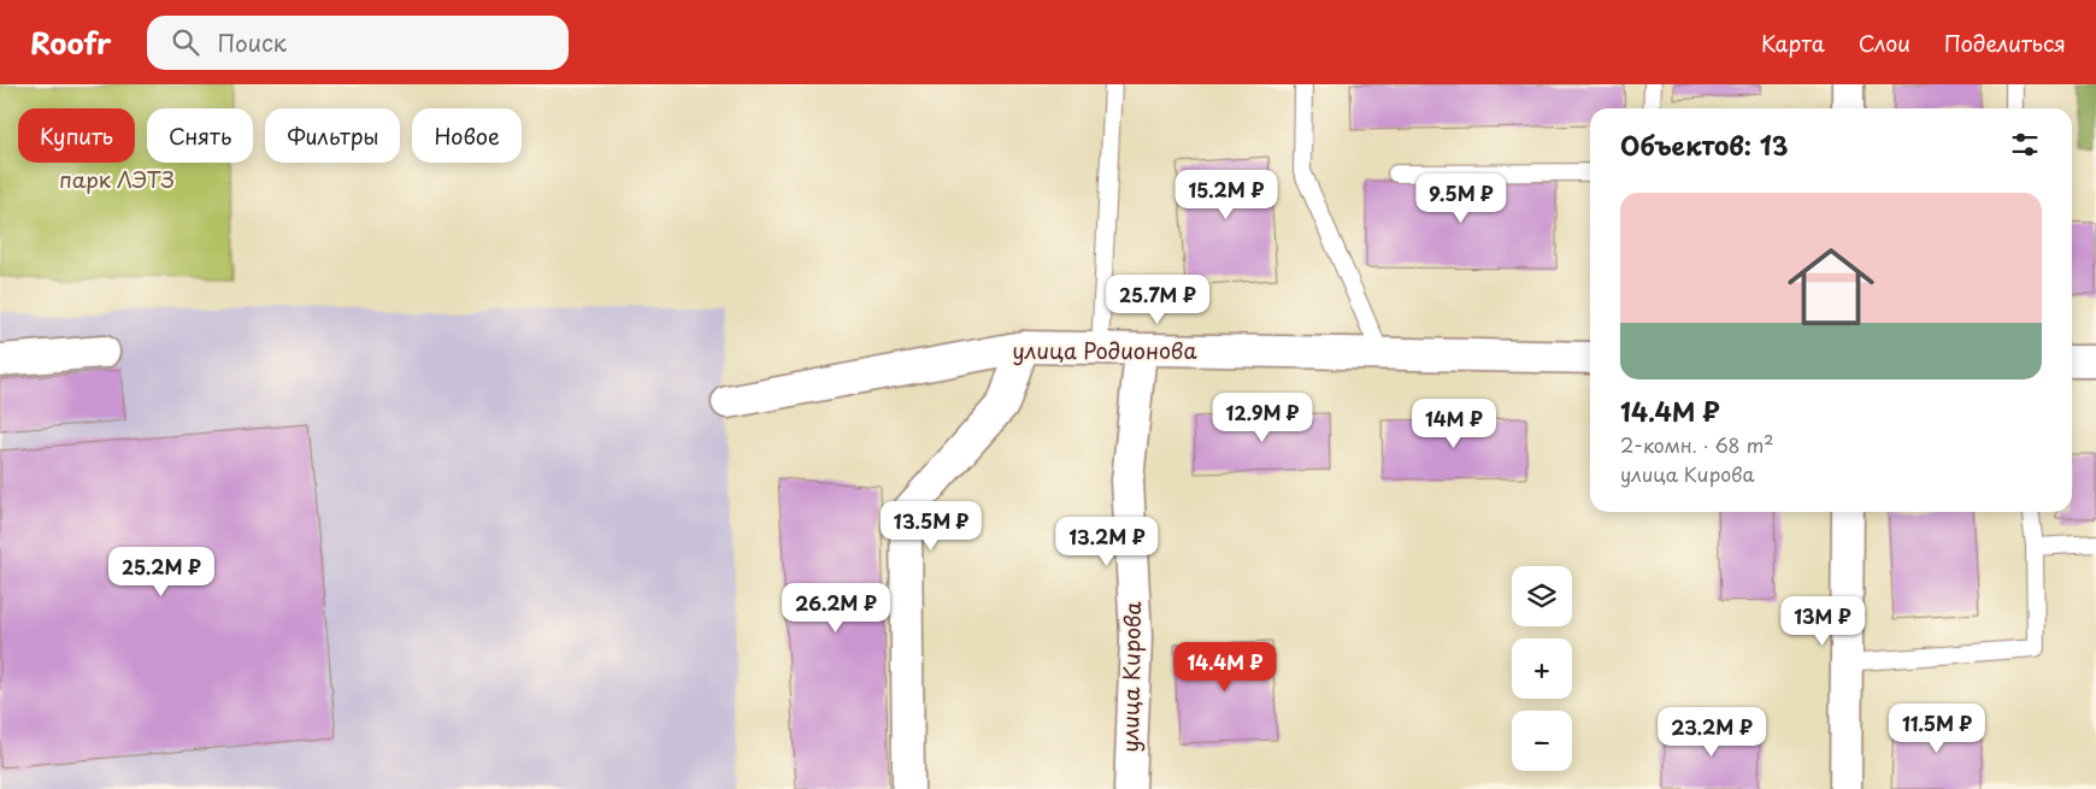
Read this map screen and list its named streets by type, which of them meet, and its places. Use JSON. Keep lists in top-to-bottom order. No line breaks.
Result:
{"streets":{"street":["улица Родионова","улица Кирова"]},"crossings":[["улица Родионова","улица Кирова"]],"parks":["парк ЛЭТЗ"],"page":{"header":"Roofr","search":"Поиск","nav":["Карта","Слои","Поделиться"],"chip":["Купить","Снять","Фильтры","Новое"],"heading":"Объектов: 13","price":["15.2M ₽","9.5M ₽","25.7M ₽","12.9M ₽","14M ₽","13.5M ₽","13.2M ₽","25.2M ₽","26.2M ₽","13M ₽","14.4M ₽","11.5M ₽","23.2M ₽"],"list":[{"name":"14.4M ₽","note":"2-комн. · 68 m² · улица Кирова"}],"map_buttons":["+","−"]}}
